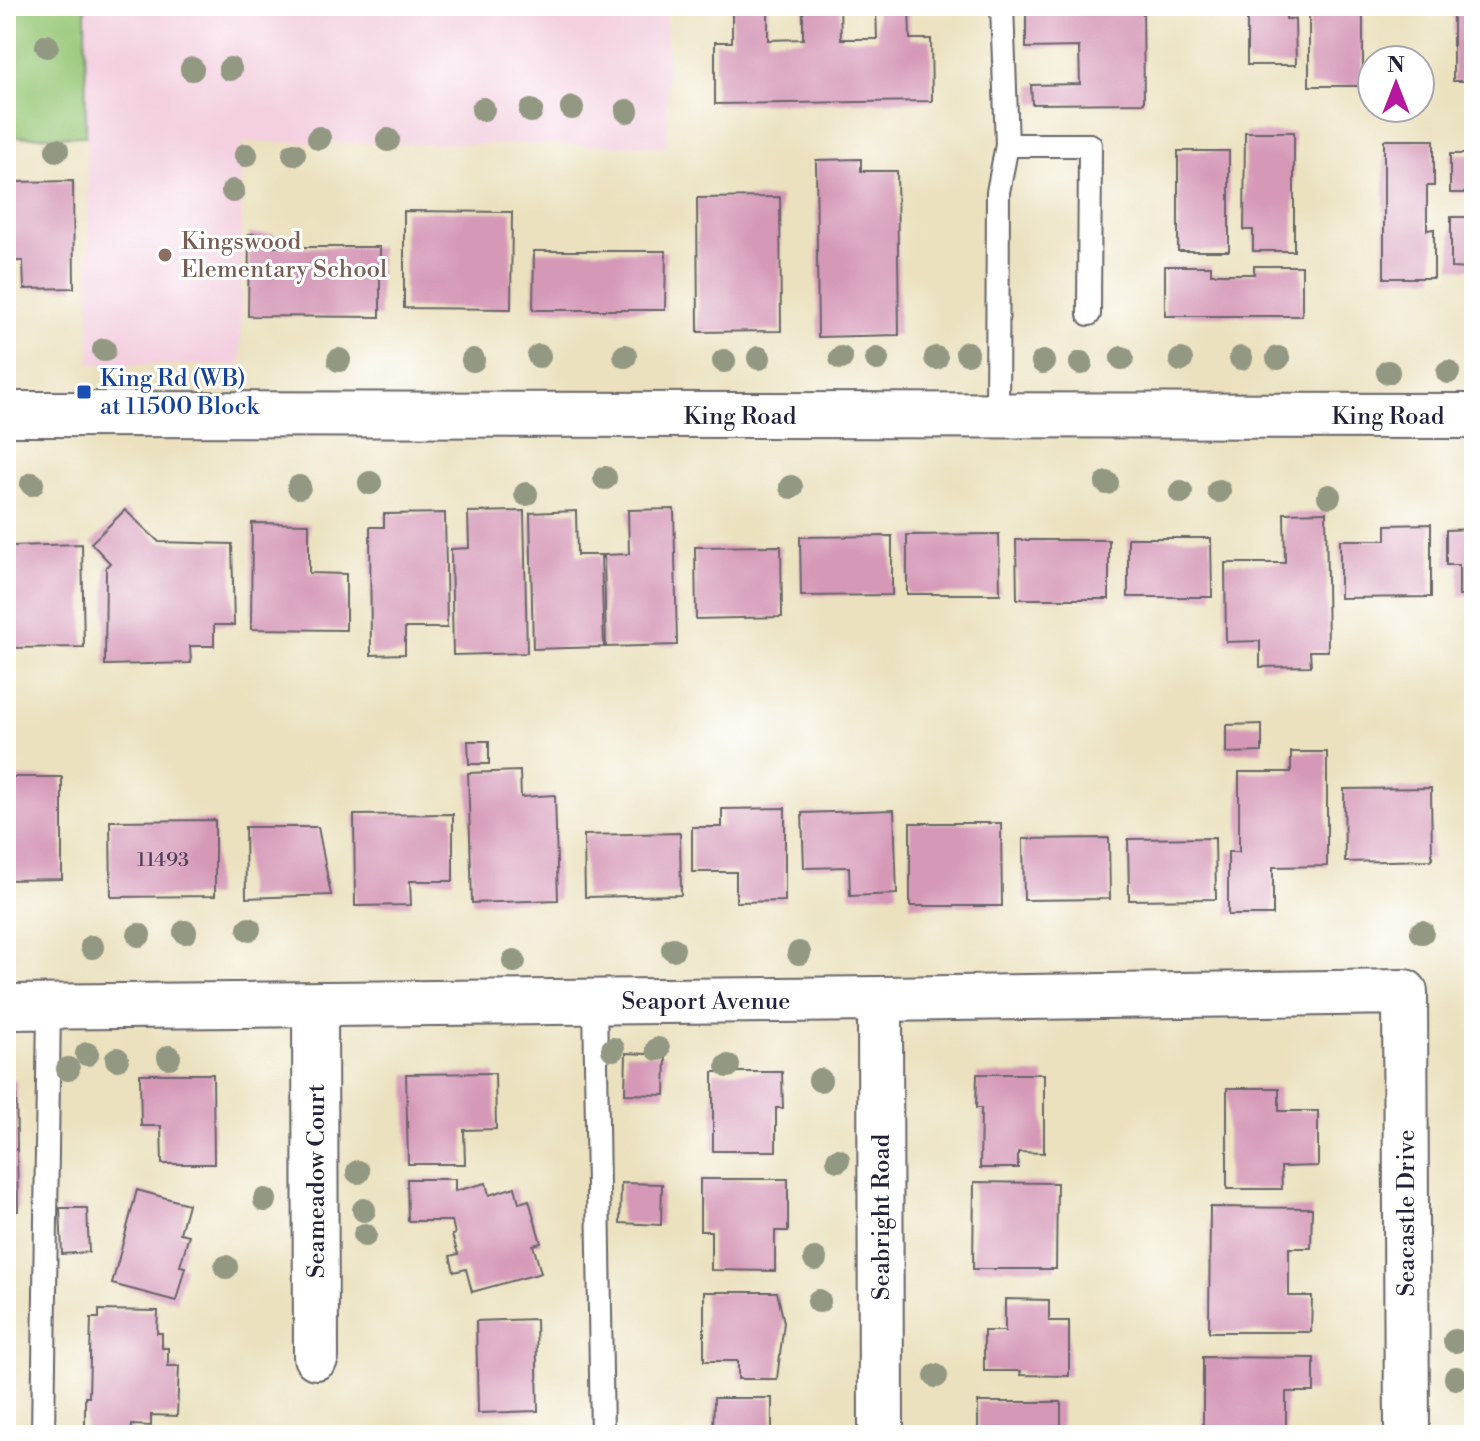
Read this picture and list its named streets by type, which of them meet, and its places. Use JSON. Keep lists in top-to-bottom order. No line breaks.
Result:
{"streets":{"street":["King Road","Seaport Avenue","Seameadow Court","Seacastle Drive","Seabright Road"]},"crossings":[["Seaport Avenue","Seameadow Court"],["Seaport Avenue","Seacastle Drive"],["Seaport Avenue","Seabright Road"]],"places":{"other":["Kingswood Elementary School"],"transit":["King Rd (WB) at 11500 Block"]},"house_numbers":["11493"],"north":"top"}
